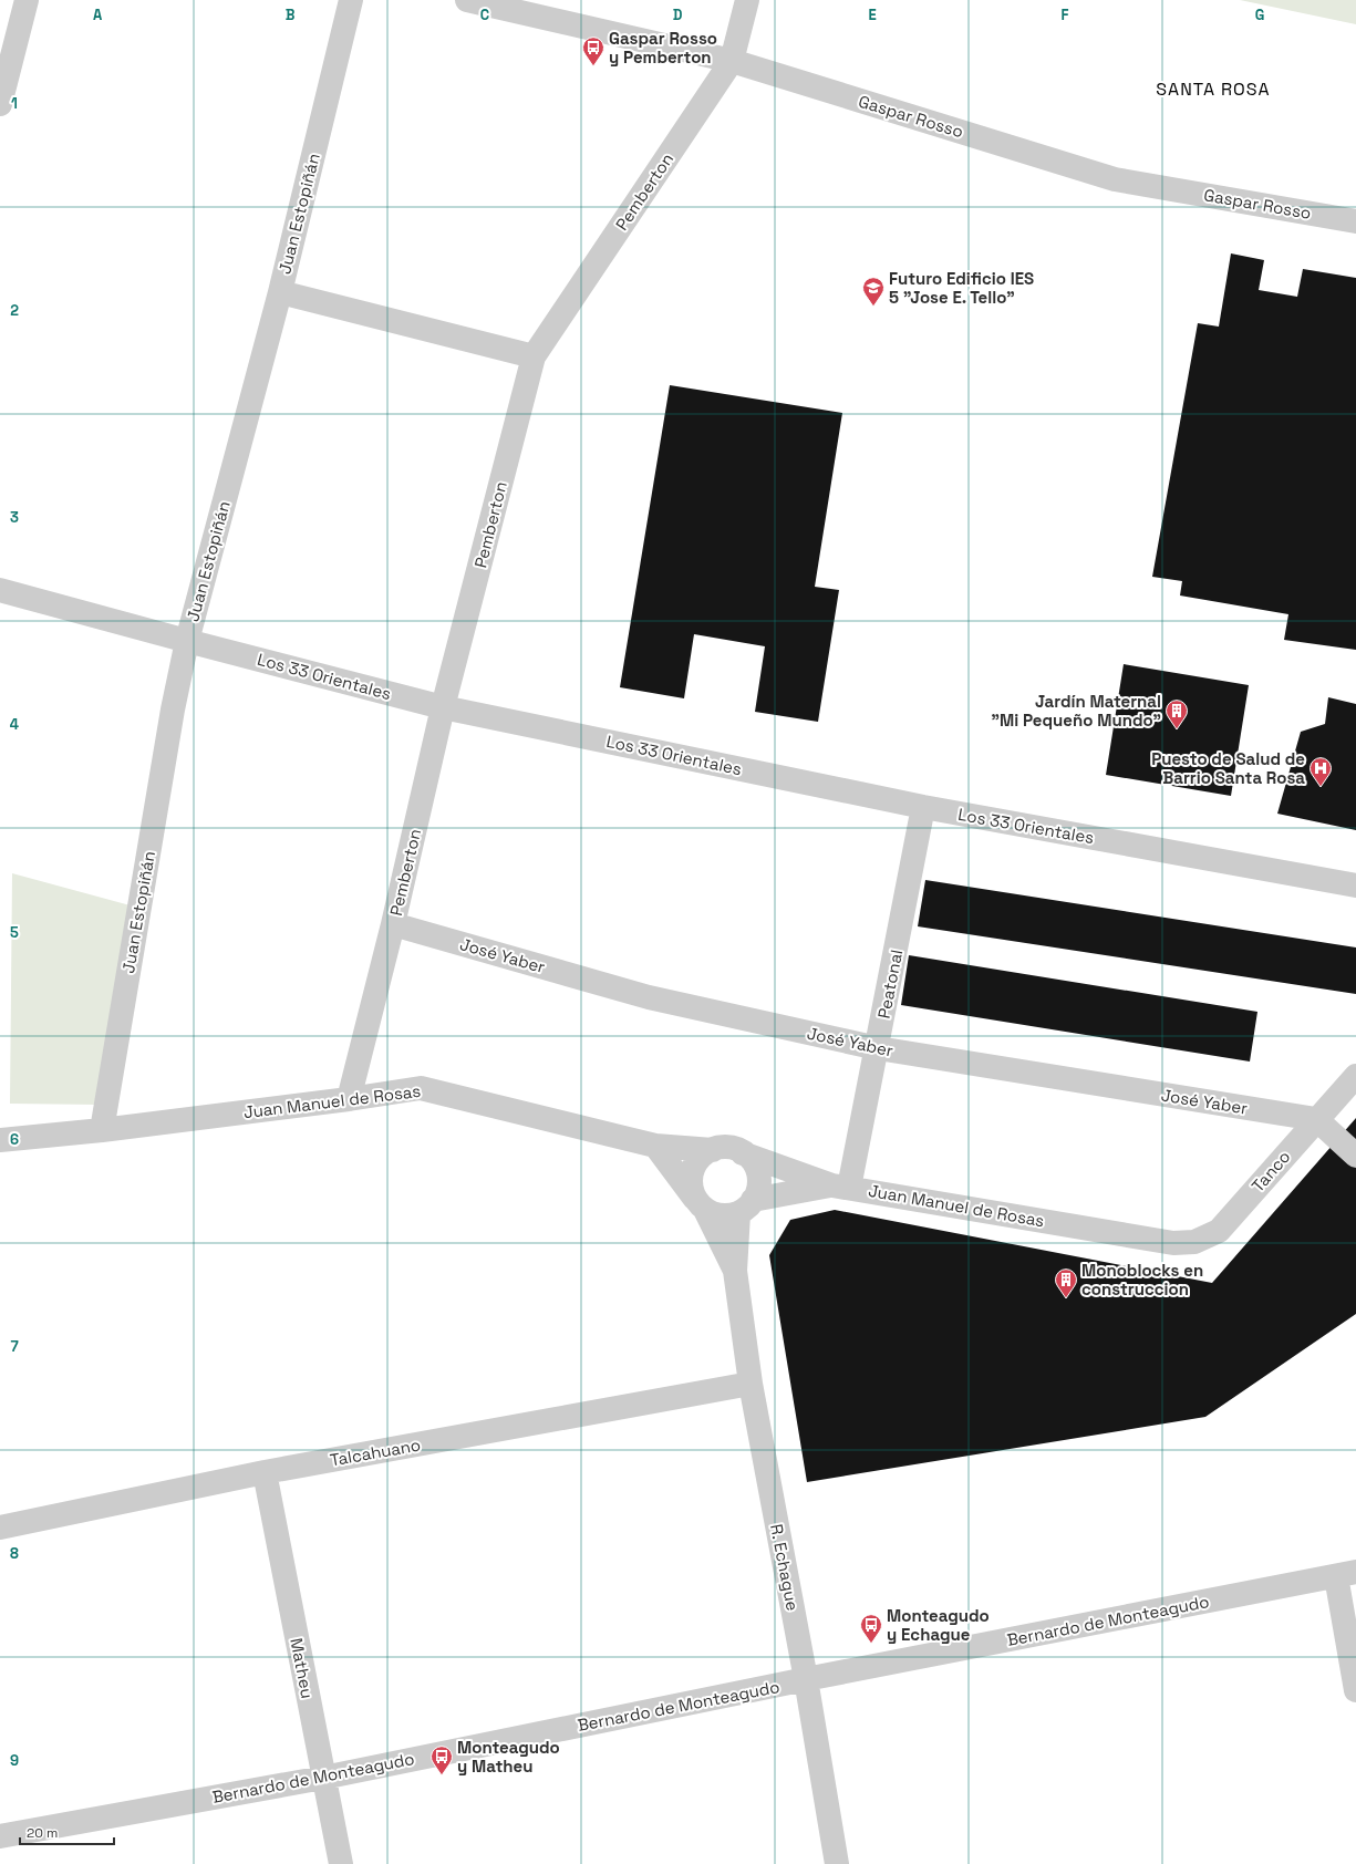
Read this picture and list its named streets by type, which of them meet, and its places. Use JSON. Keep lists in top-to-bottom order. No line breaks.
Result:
{"streets":{"street":["Gaspar Rosso","Pemberton","Juan Estopiñán","Los 33 Orientales","José Yaber","Peatonal","Juan Manuel de Rosas","Tanco","Talcahuano","R. Echague","Bernardo de Monteagudo","Matheu"]},"crossings":[["Gaspar Rosso","Pemberton"],["Pemberton","Los 33 Orientales"],["Pemberton","José Yaber"],["Pemberton","Juan Manuel de Rosas"],["Juan Estopiñán","Los 33 Orientales"],["Juan Estopiñán","Juan Manuel de Rosas"],["Los 33 Orientales","Peatonal"],["José Yaber","Peatonal"],["José Yaber","Tanco"],["Peatonal","Juan Manuel de Rosas"],["Juan Manuel de Rosas","Tanco"],["Juan Manuel de Rosas","R. Echague"],["Talcahuano","R. Echague"],["Talcahuano","Matheu"],["R. Echague","Bernardo de Monteagudo"],["Bernardo de Monteagudo","Matheu"]],"districts":["SANTA ROSA"],"places":{"bus stop":["Gaspar Rosso y Pemberton","Monteagudo y Echague","Monteagudo y Matheu"],"school or university":["Futuro Edificio IES 5 \"Jose E. Tello\""],"building":["Jardín Maternal \"Mi Pequeño Mundo\"","Monoblocks en construccion"],"hospital":["Puesto de Salud de Barrio Santa Rosa"]},"scale_bar":"20 m","grid":{"columns":["A","B","C","D","E","F","G"],"rows":["1","2","3","4","5","6","7","8","9"]}}
